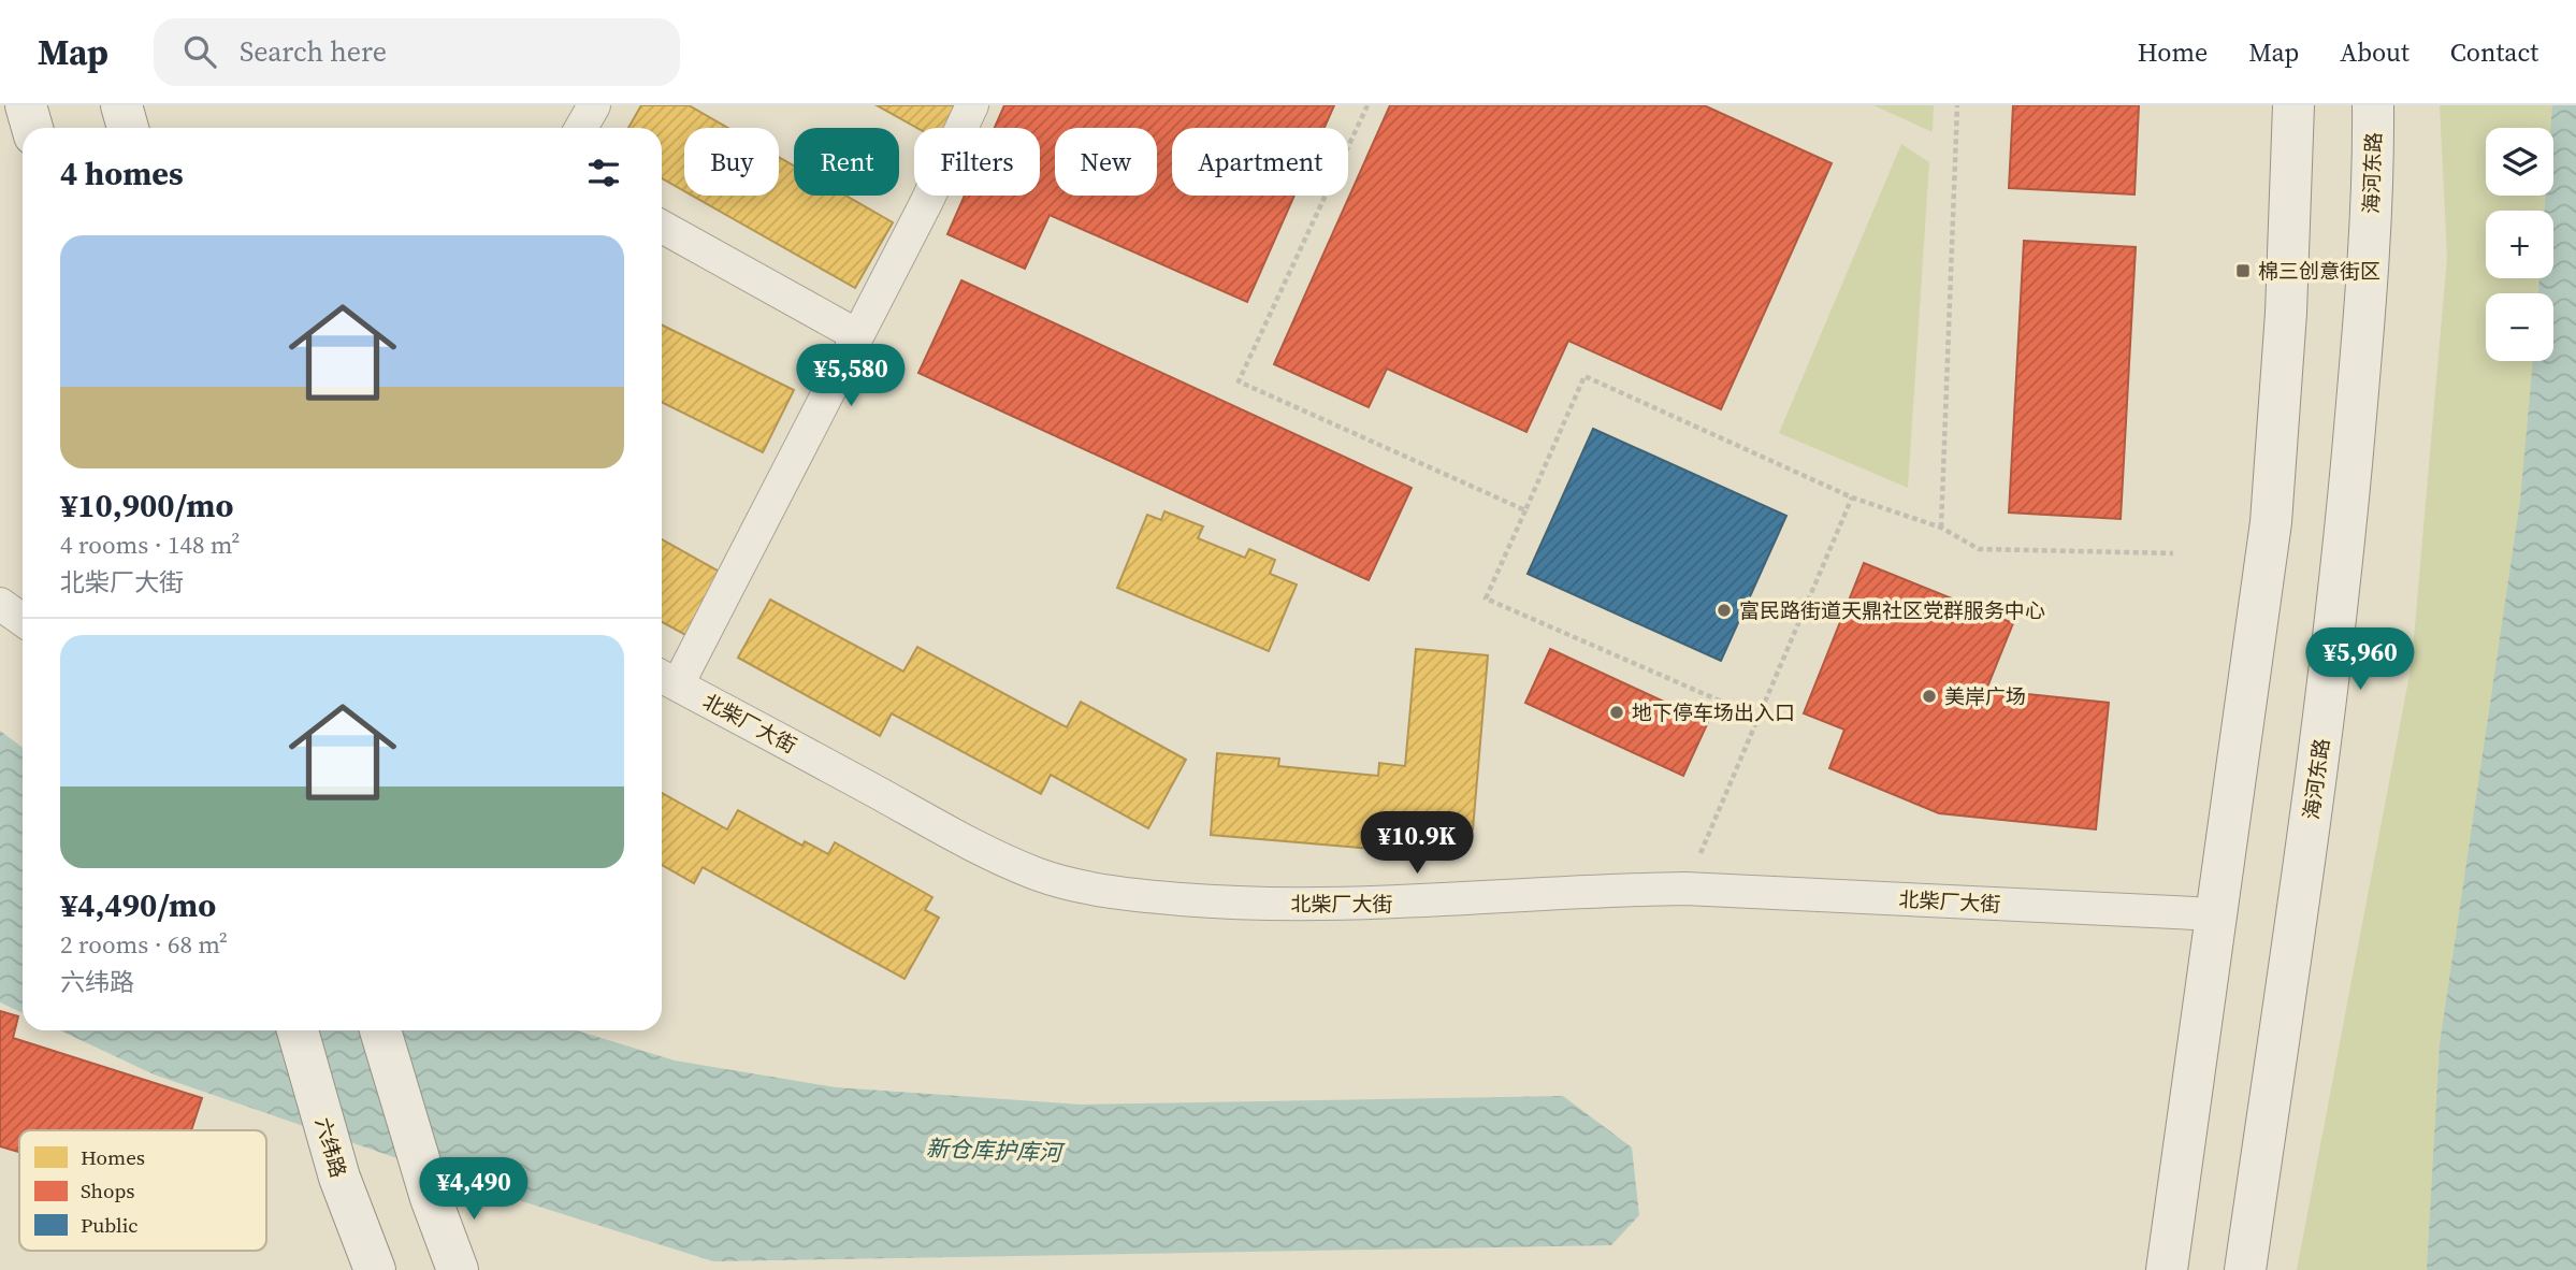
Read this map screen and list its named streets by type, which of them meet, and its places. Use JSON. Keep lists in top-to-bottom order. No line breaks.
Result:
{"streets":{"main road":["海河东路","六纬路"],"street":["北柴厂大街"]},"water":["新仓库护库河"],"places":{"transit":["棉三创意街区"],"other":["富民路街道天鼎社区党群服务中心","美岸广场","地下停车场出入口"]},"legend":["Homes","Shops","Public"],"page":{"header":"Map","search":"Search here","nav":["Home","Map","About","Contact"],"map_buttons":["+","−"],"chip":["Buy","Rent","Filters","New","Apartment"],"heading":"4 homes","list":[{"name":"¥10,900/mo","note":"4 rooms · 148 m² · 北柴厂大街"},{"name":"¥4,490/mo","note":"2 rooms · 68 m² · 六纬路"}],"price":["¥5,580","¥5,960","¥10.9K","¥4,490"]}}
